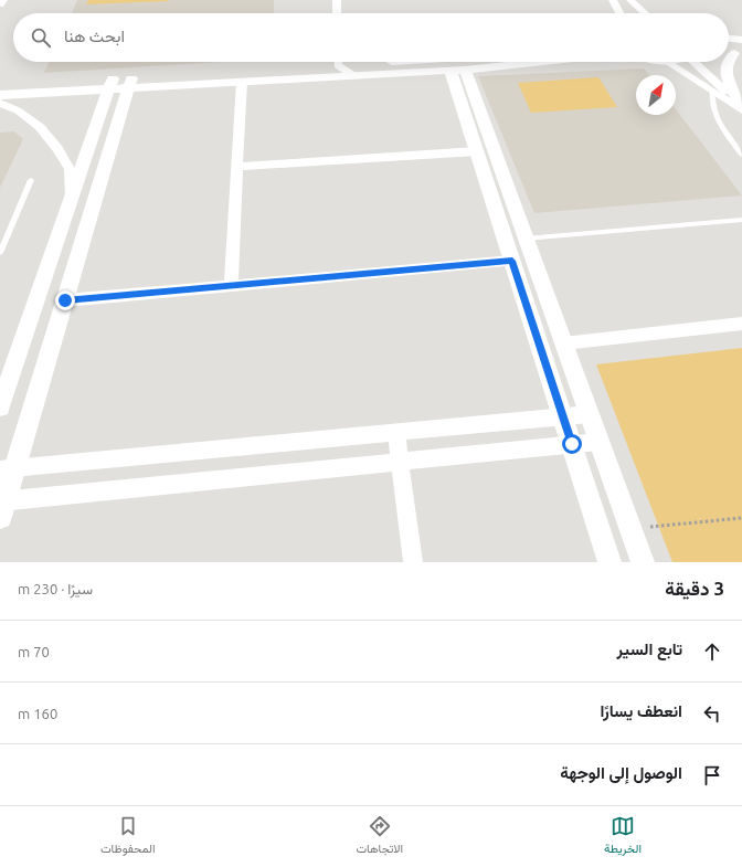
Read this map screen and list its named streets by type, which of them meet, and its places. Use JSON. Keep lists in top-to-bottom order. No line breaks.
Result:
{"north":"top right","page":{"search":"ابحث هنا","heading":["3 دقيقة","سيرًا · 230 m"],"list":[["تابع السير","70 m"],["انعطف يسارًا","160 m"],"الوصول إلى الوجهة"],"nav":["الخريطة","الاتجاهات","المحفوظات"]}}
